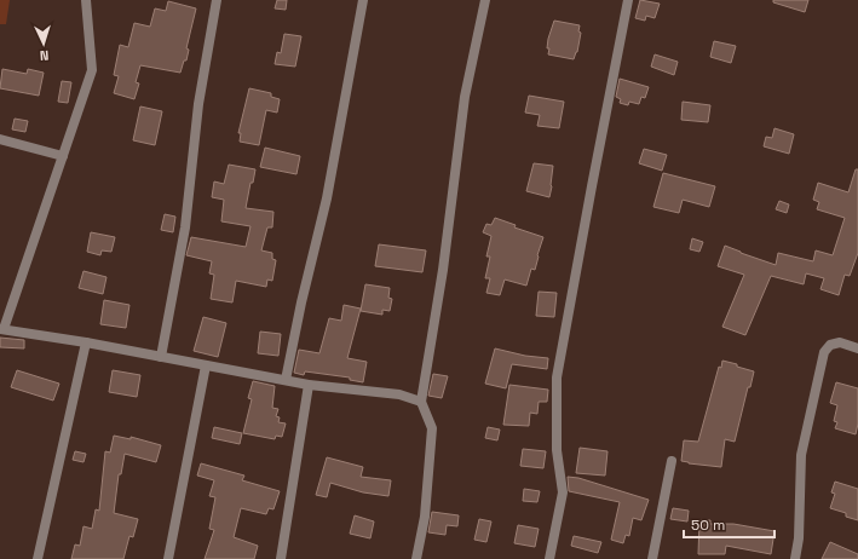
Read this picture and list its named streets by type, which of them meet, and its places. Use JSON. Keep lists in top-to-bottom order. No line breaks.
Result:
{"scale_bar":"50 m","north":"bottom"}
